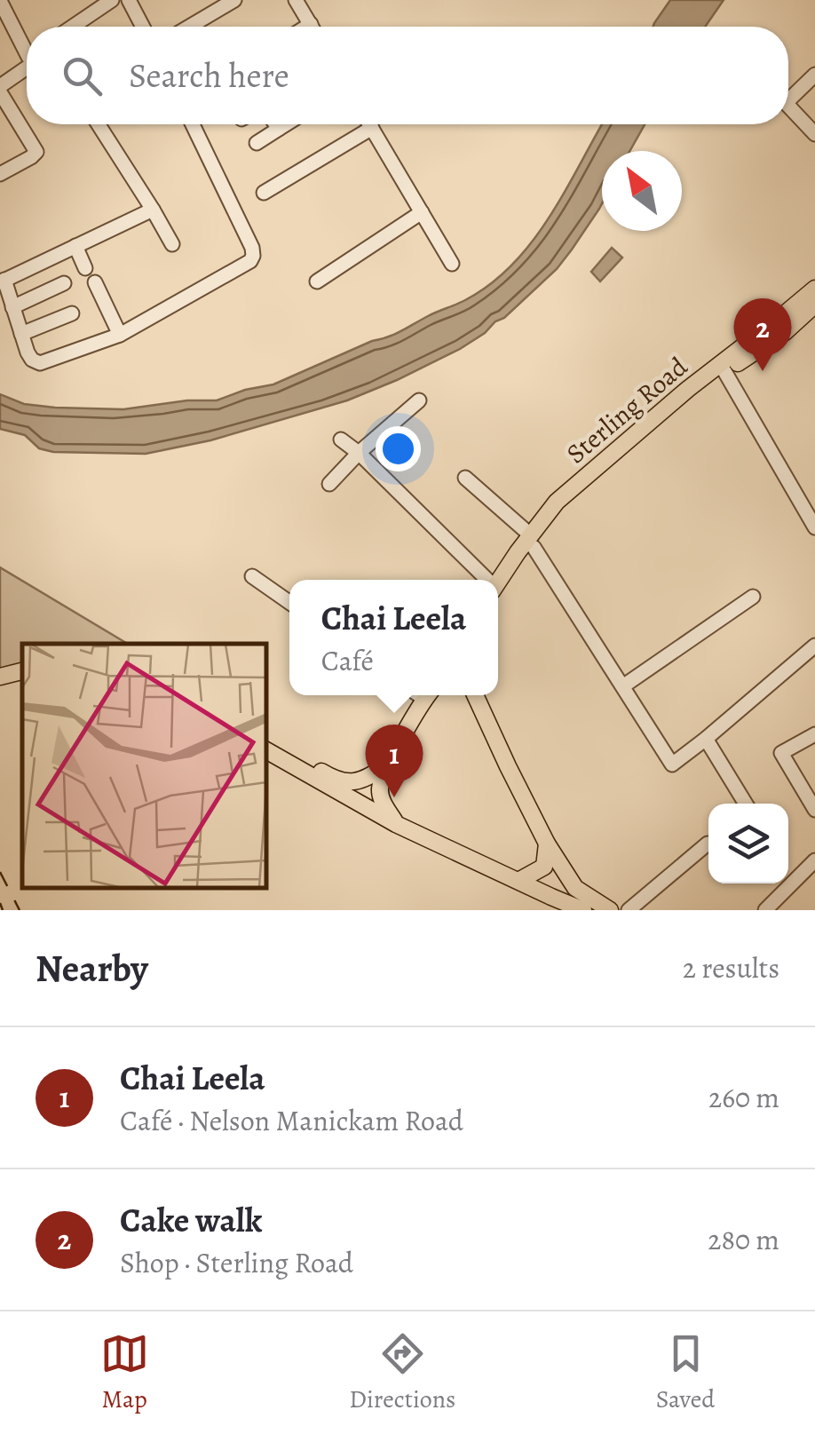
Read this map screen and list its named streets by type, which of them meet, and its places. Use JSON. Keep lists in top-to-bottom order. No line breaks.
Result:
{"streets":{"main road":["Sterling Road"]},"north":"top left","page":{"search":"Search here","pins":["2","1"],"popup":["Chai Leela","Café"],"heading":["Nearby","2 results"],"list":[{"mark":"1","name":"Chai Leela","note":"Café · Nelson Manickam Road","value":"260 m"},{"mark":"2","name":"Cake walk","note":"Shop · Sterling Road","value":"280 m"}],"nav":["Map","Directions","Saved"]}}
